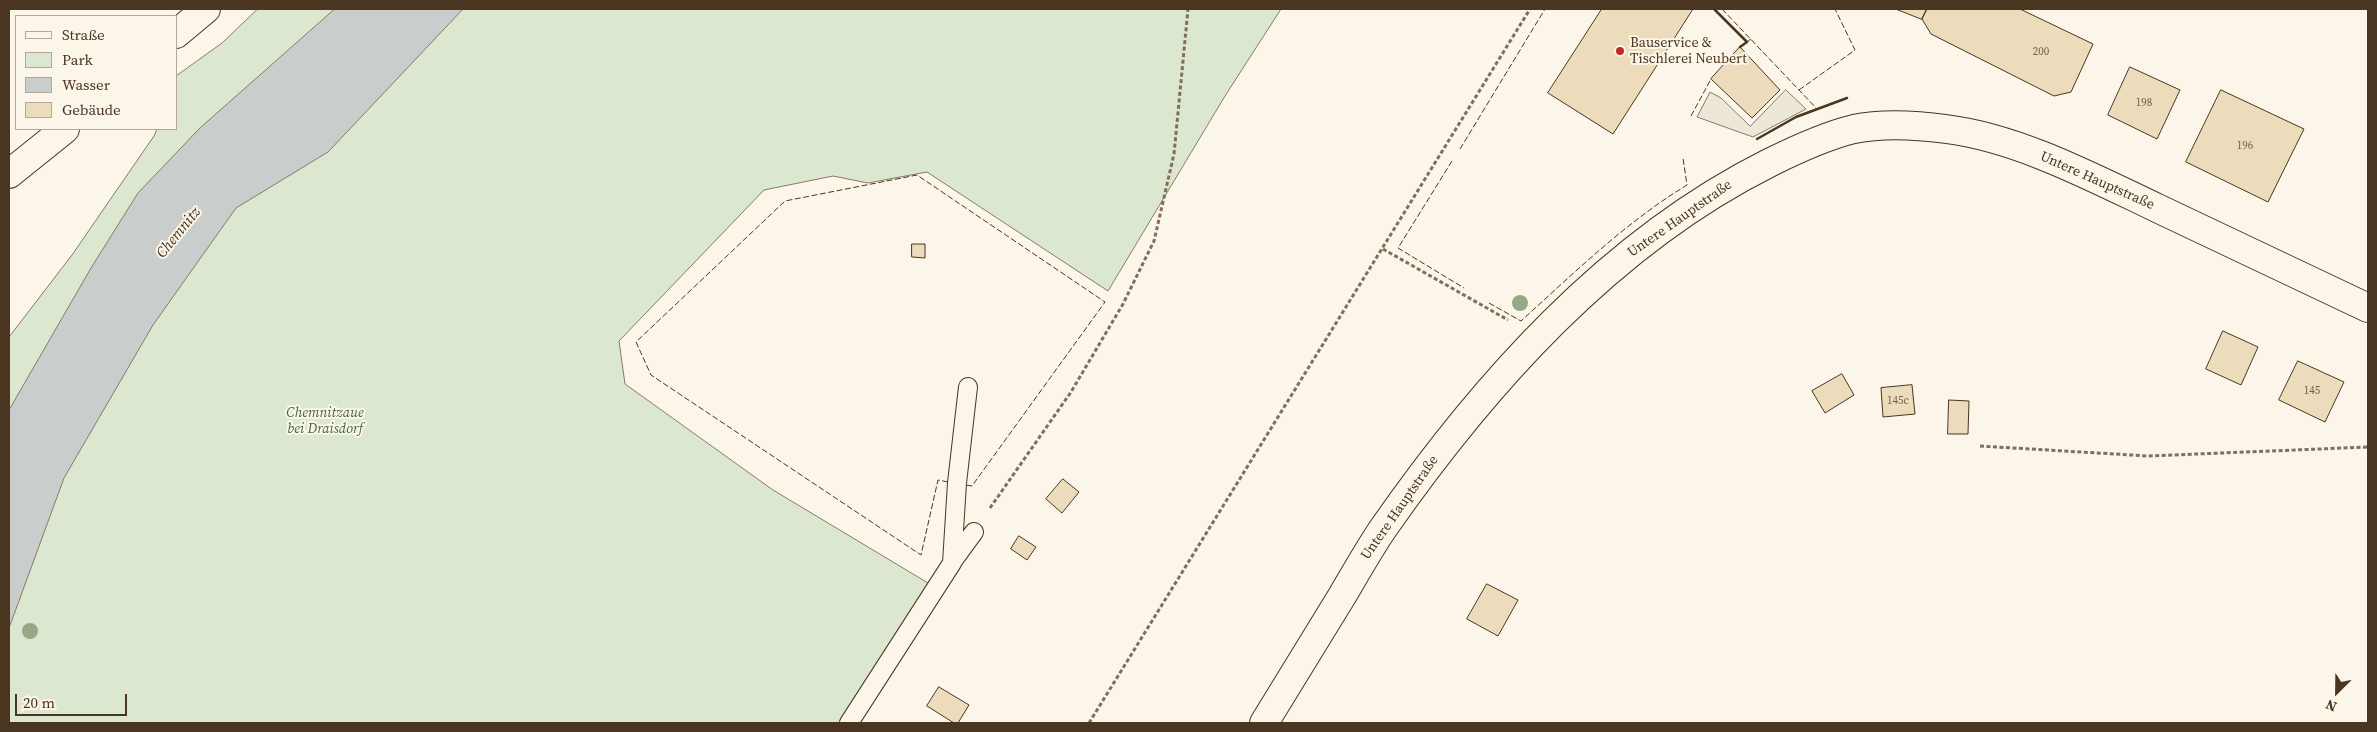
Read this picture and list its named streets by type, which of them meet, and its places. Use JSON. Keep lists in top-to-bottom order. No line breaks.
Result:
{"streets":{"street":["Untere Hauptstraße"]},"water":["Chemnitz"],"parks":["Chemnitzaue bei Draisdorf"],"places":["Bauservice & Tischlerei Neubert"],"house_numbers":["200","198","196","145","145c"],"legend":["Straße","Park","Wasser","Gebäude"],"scale_bar":"20 m","north":"bottom left"}
